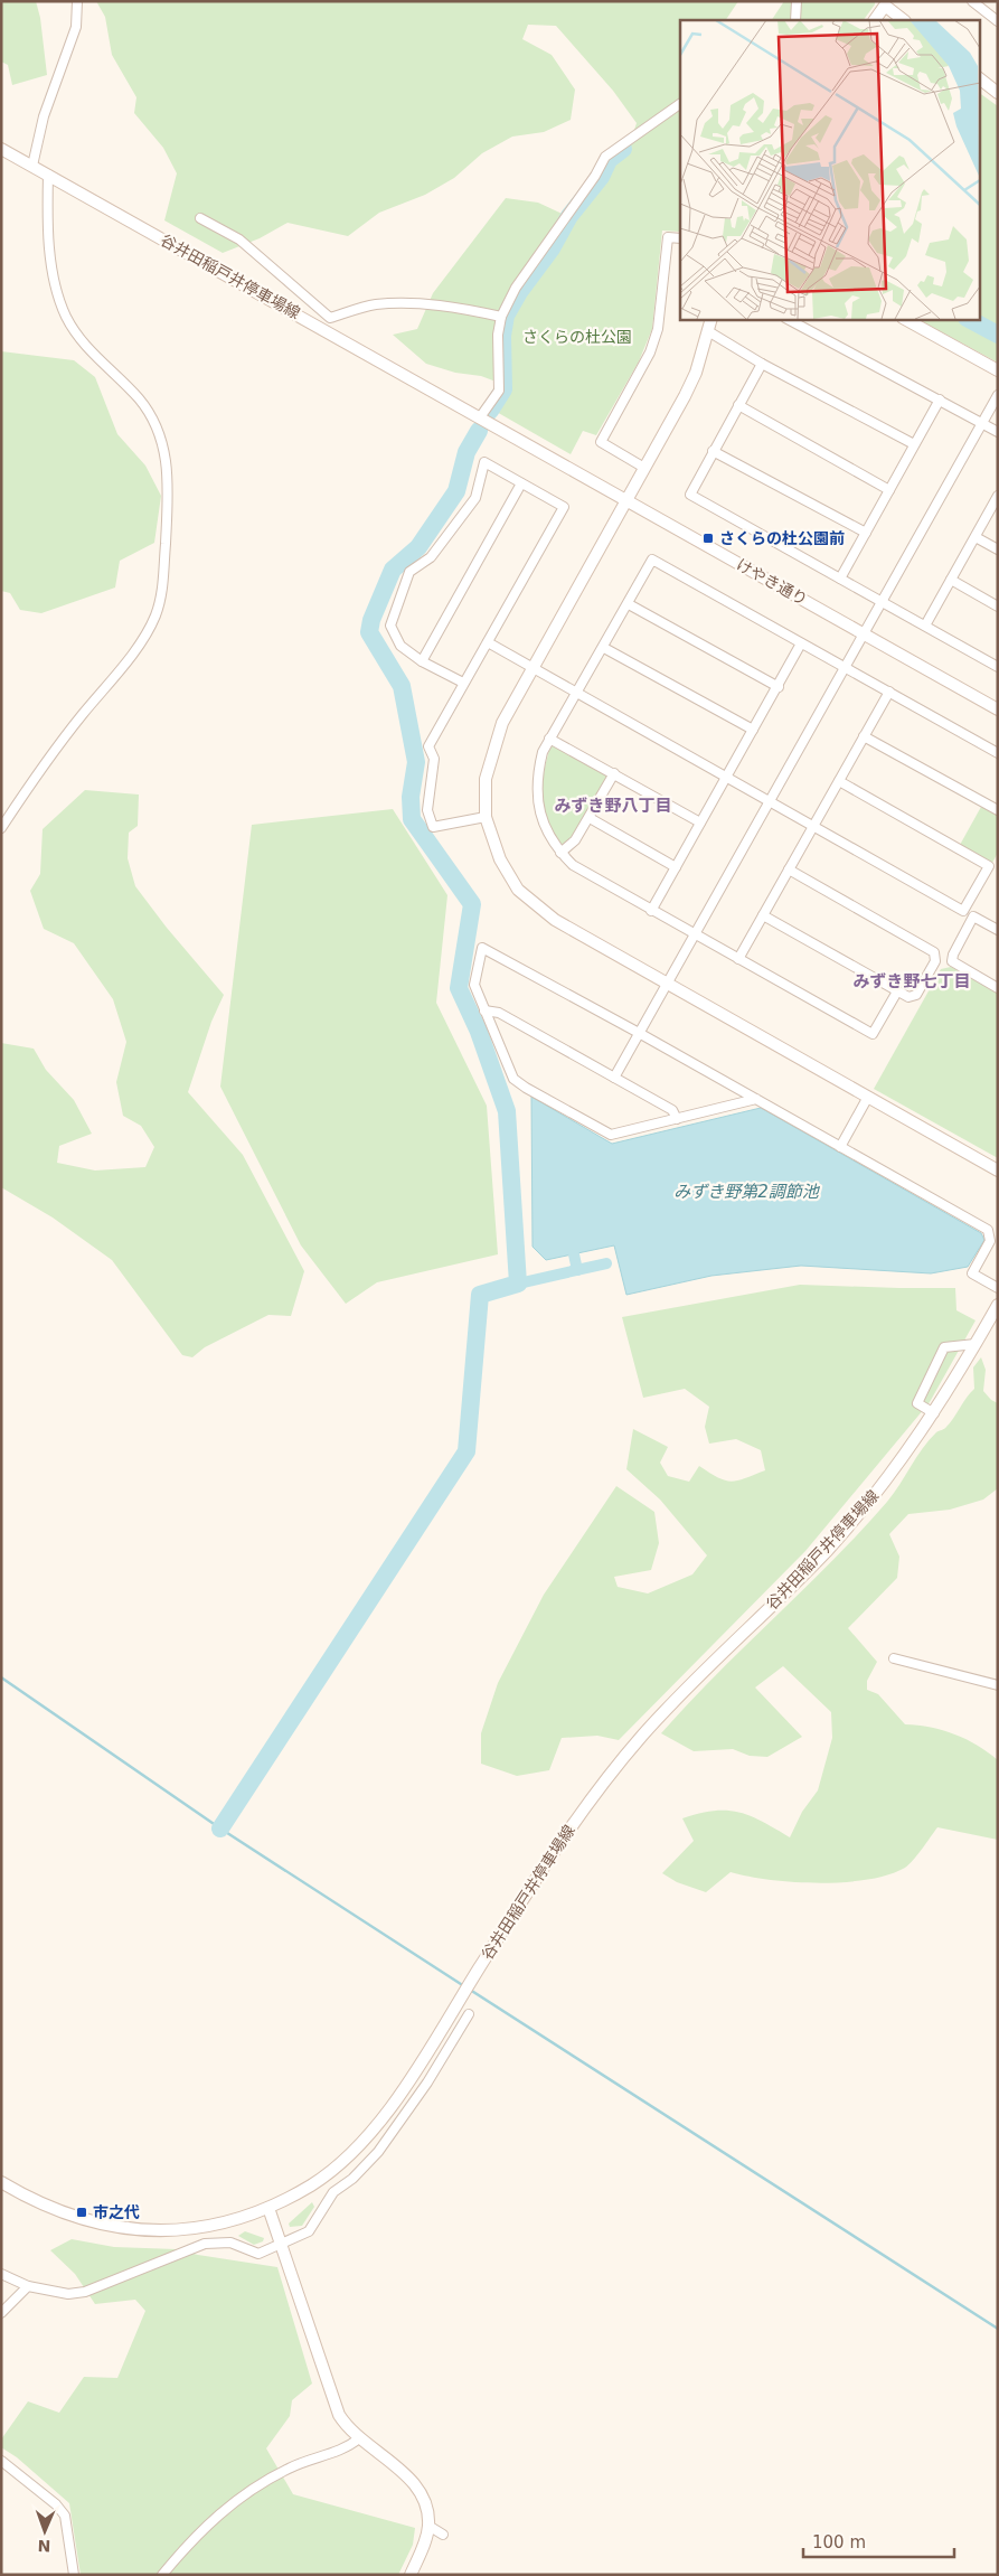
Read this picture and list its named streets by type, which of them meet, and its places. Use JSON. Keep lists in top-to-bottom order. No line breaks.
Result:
{"streets":{"main road":["谷井田稲戸井停車場線","けやき通り"]},"crossings":[["谷井田稲戸井停車場線","けやき通り"]],"districts":["みずき野八丁目","みずき野七丁目"],"water":["みずき野第2調節池"],"parks":["さくらの杜公園"],"places":{"transit":["さくらの杜公園前","市之代"]},"scale_bar":"100 m","north":"bottom"}
